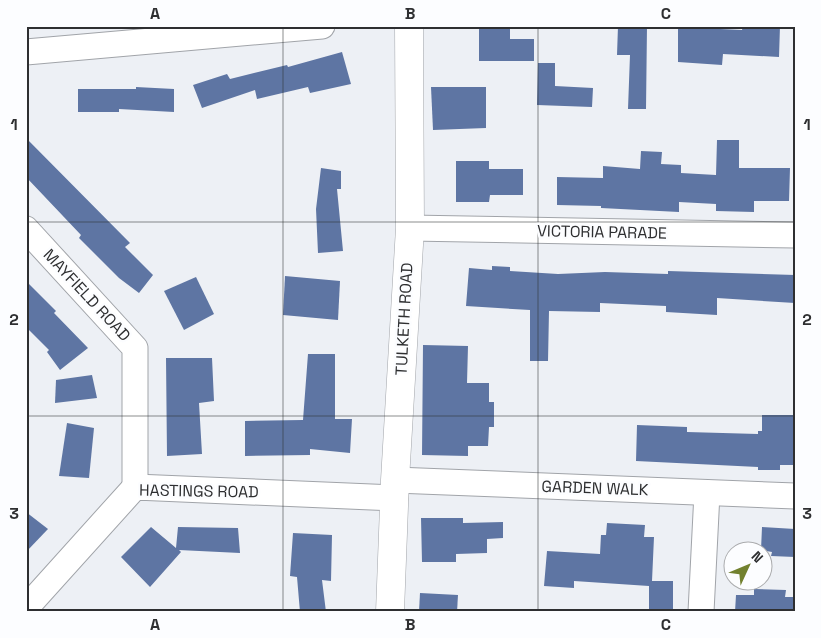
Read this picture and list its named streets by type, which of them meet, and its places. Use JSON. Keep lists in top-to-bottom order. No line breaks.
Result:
{"streets":{"main road":["TULKETH ROAD"],"street":["VICTORIA PARADE","MAYFIELD ROAD","GARDEN WALK","HASTINGS ROAD"]},"crossings":[["VICTORIA PARADE","TULKETH ROAD"],["MAYFIELD ROAD","HASTINGS ROAD"],["TULKETH ROAD","GARDEN WALK"],["TULKETH ROAD","HASTINGS ROAD"],["GARDEN WALK","HASTINGS ROAD"]],"north":"top right","grid":{"columns":["A","B","C"],"rows":["1","2","3"]}}
